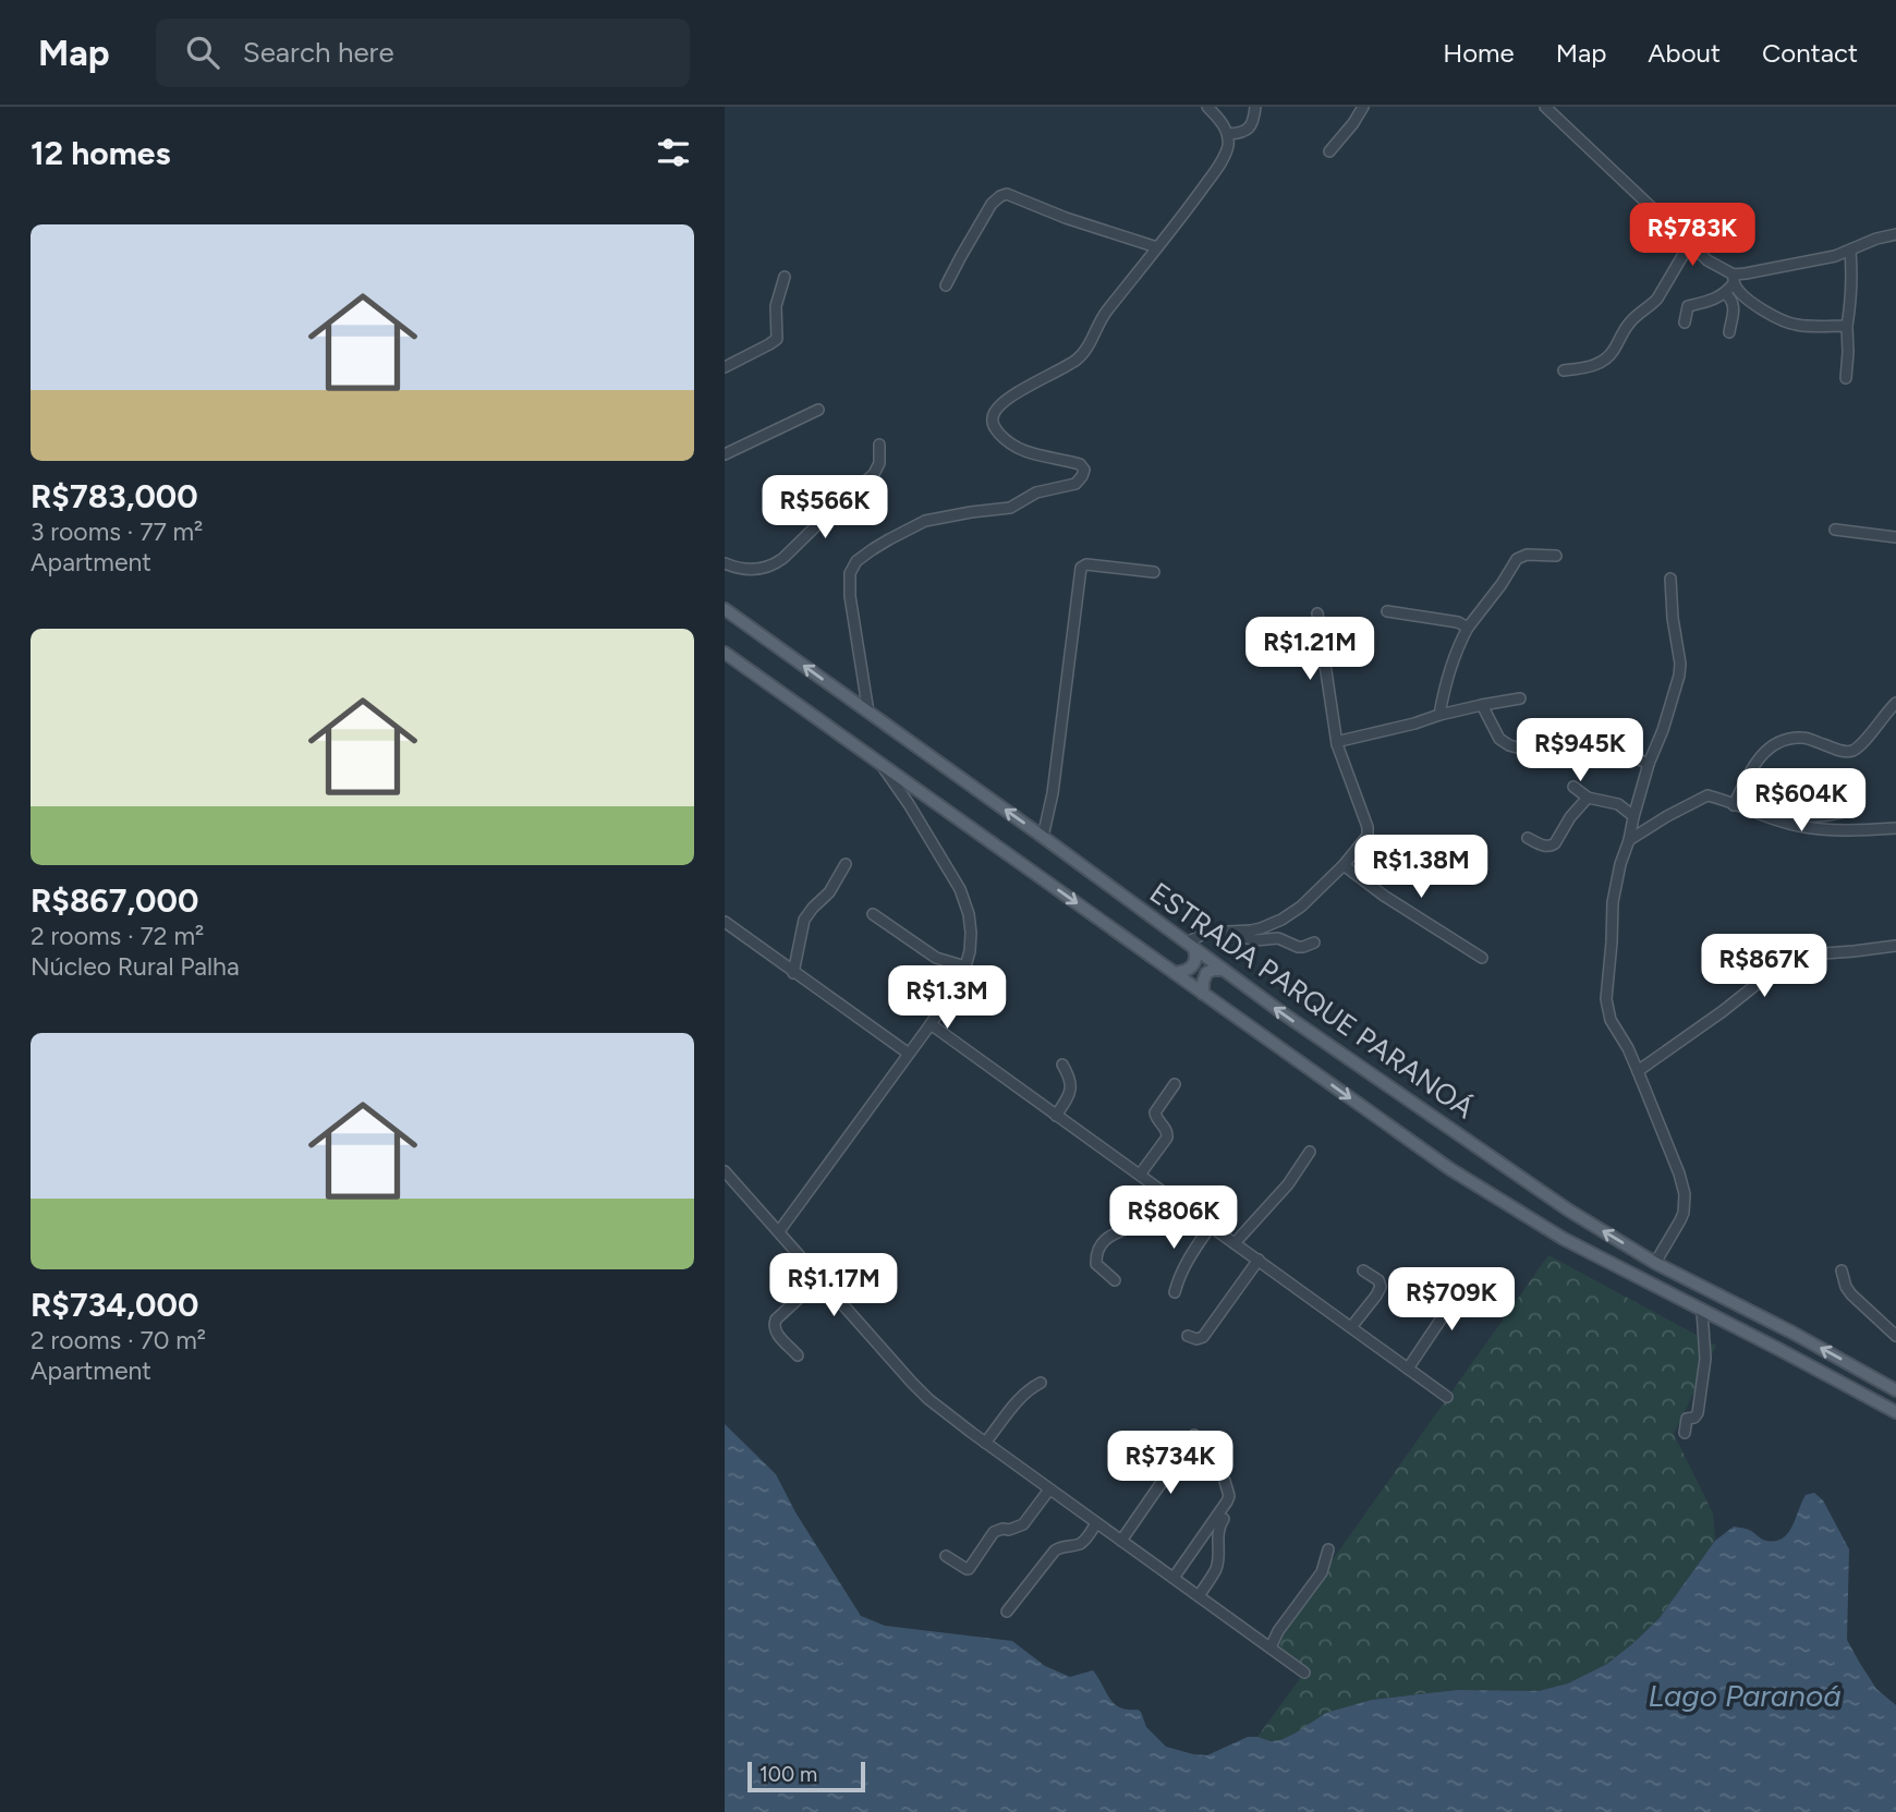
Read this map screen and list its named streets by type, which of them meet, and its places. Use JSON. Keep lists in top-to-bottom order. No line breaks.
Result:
{"streets":{"main road":["ESTRADA PARQUE PARANOÁ"]},"water":["Lago Paranoá"],"scale_bar":"100 m","page":{"header":"Map","search":"Search here","nav":["Home","Map","About","Contact"],"heading":"12 homes","list":[{"name":"R$783,000","note":"3 rooms · 77 m² · Apartment"},{"name":"R$867,000","note":"2 rooms · 72 m² · Núcleo Rural Palha"},{"name":"R$734,000","note":"2 rooms · 70 m² · Apartment"}],"price":["R$783K","R$566K","R$1.21M","R$945K","R$604K","R$1.38M","R$867K","R$1.3M","R$806K","R$1.17M","R$709K","R$734K"],"scale":"100 m"}}
